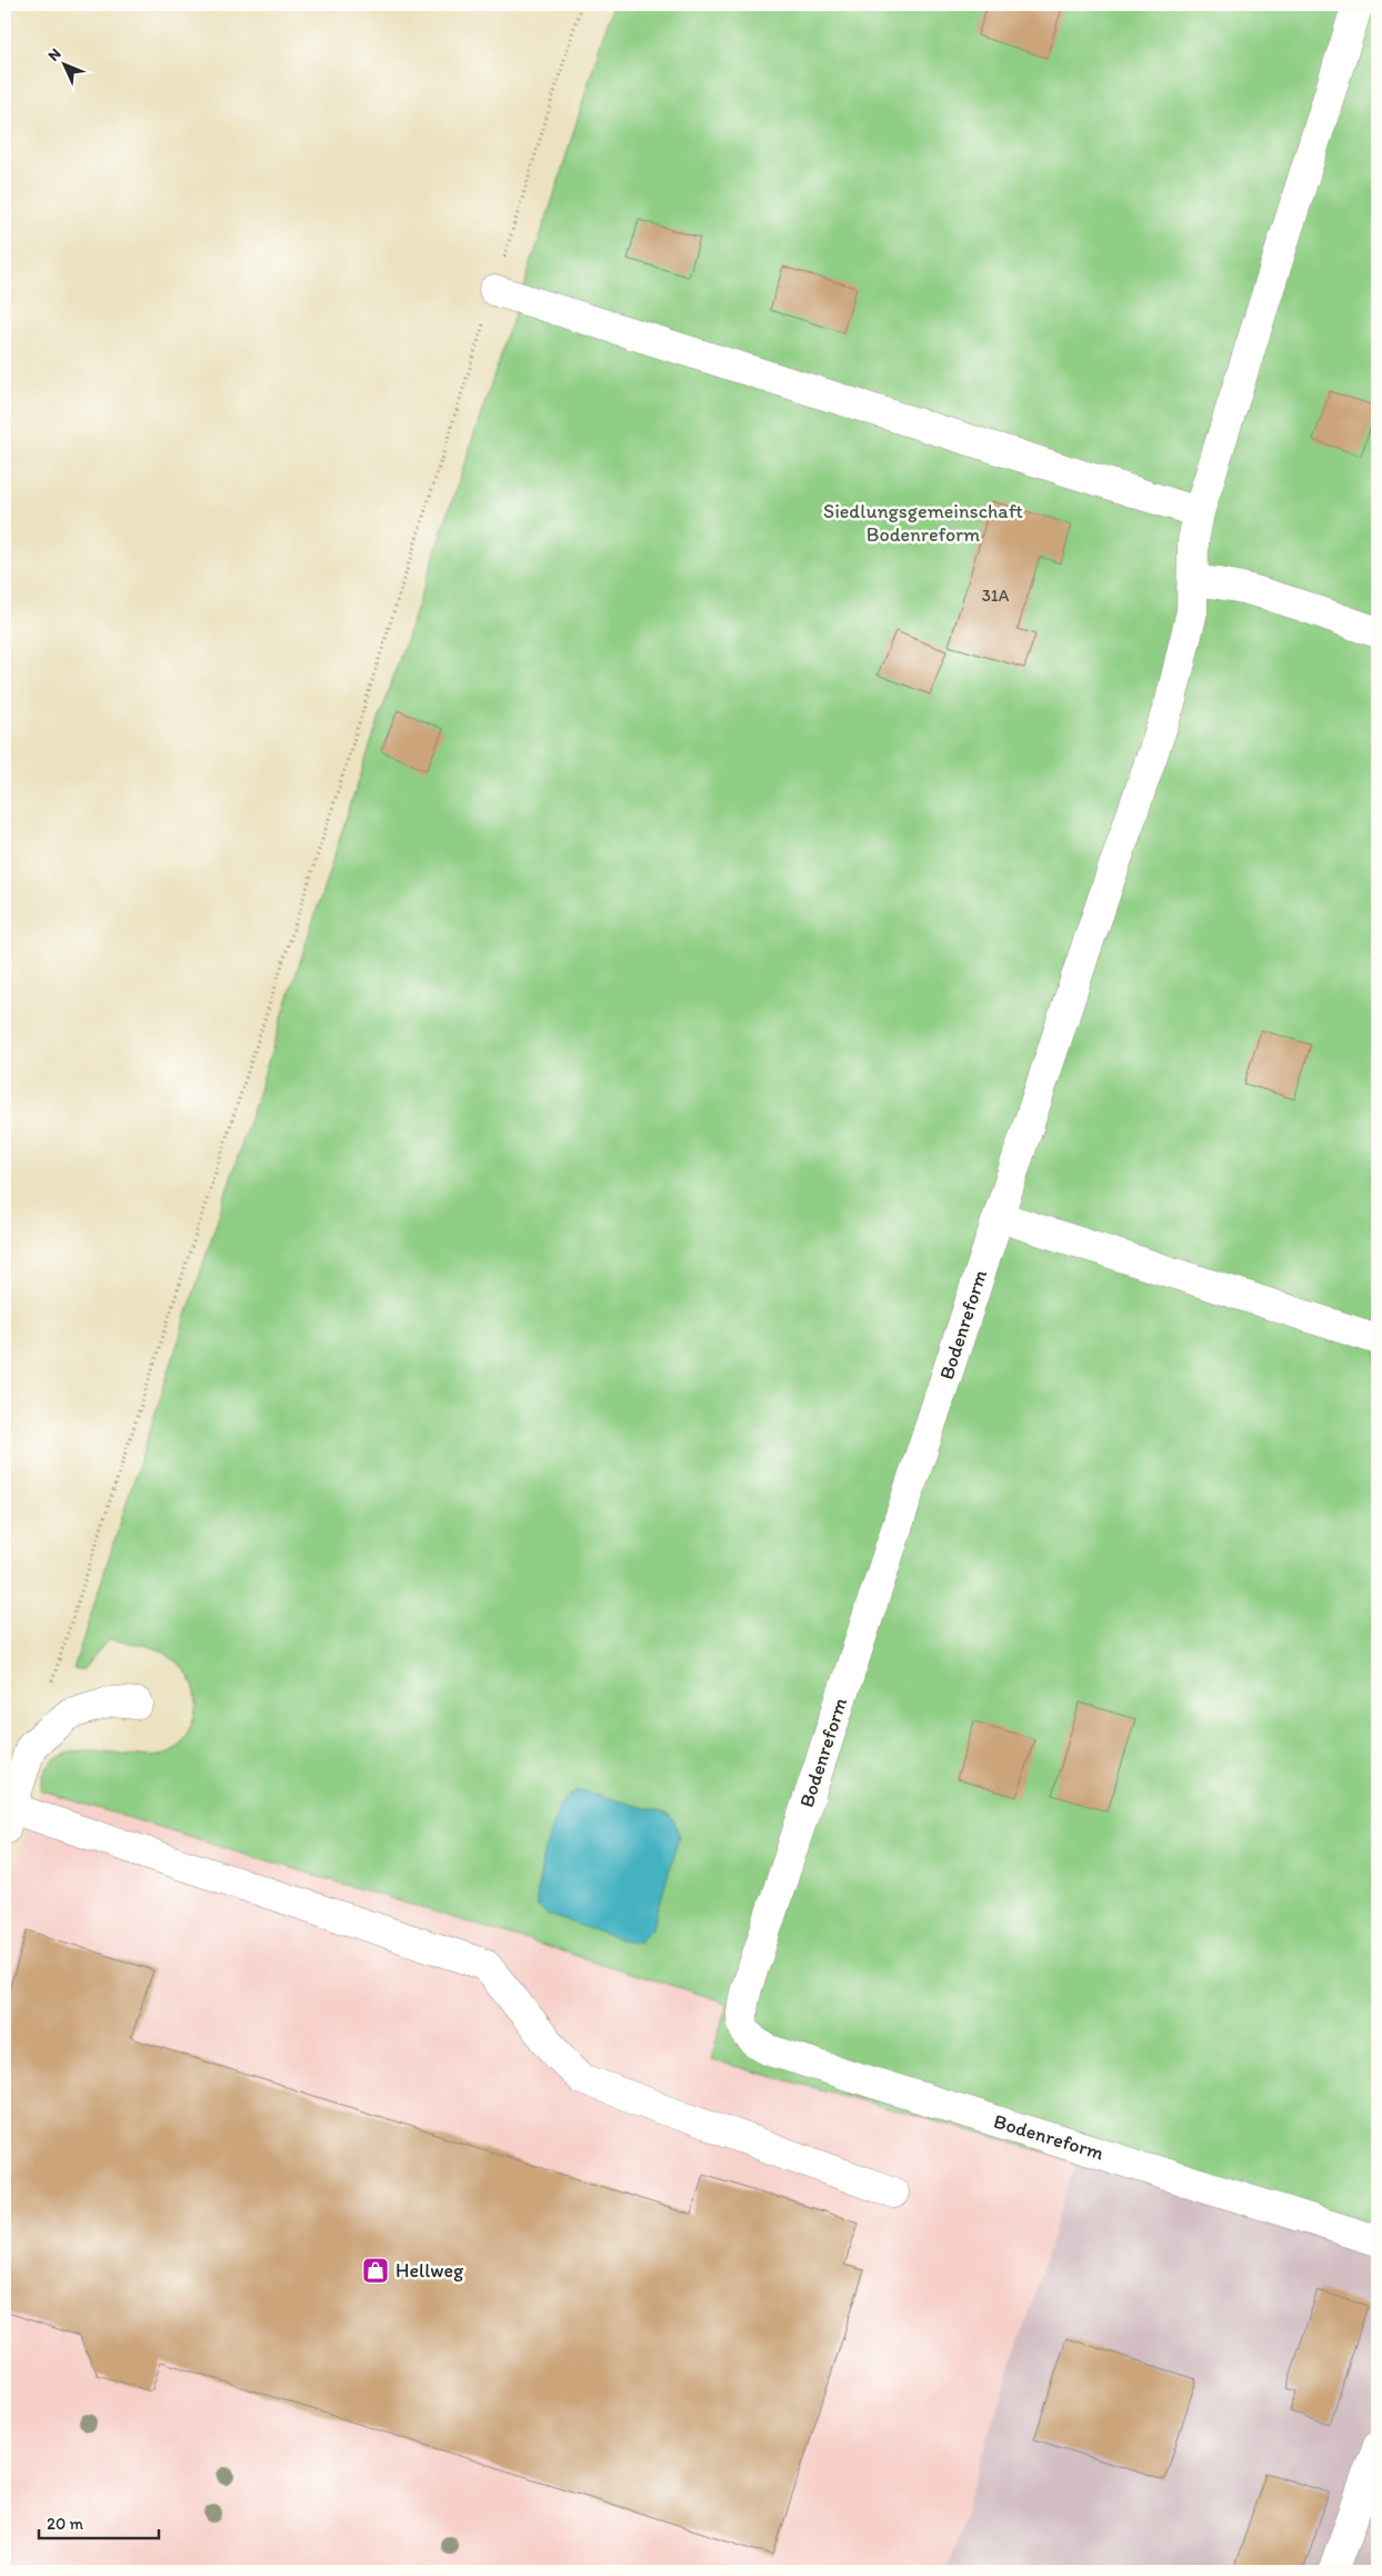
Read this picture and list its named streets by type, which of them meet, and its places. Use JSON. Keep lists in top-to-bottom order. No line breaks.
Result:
{"streets":{"street":["Bodenreform"]},"parks":["Siedlungsgemeinschaft Bodenreform"],"places":{"shop":["Hellweg"]},"house_numbers":["31A"],"scale_bar":"20 m","north":"top left"}
